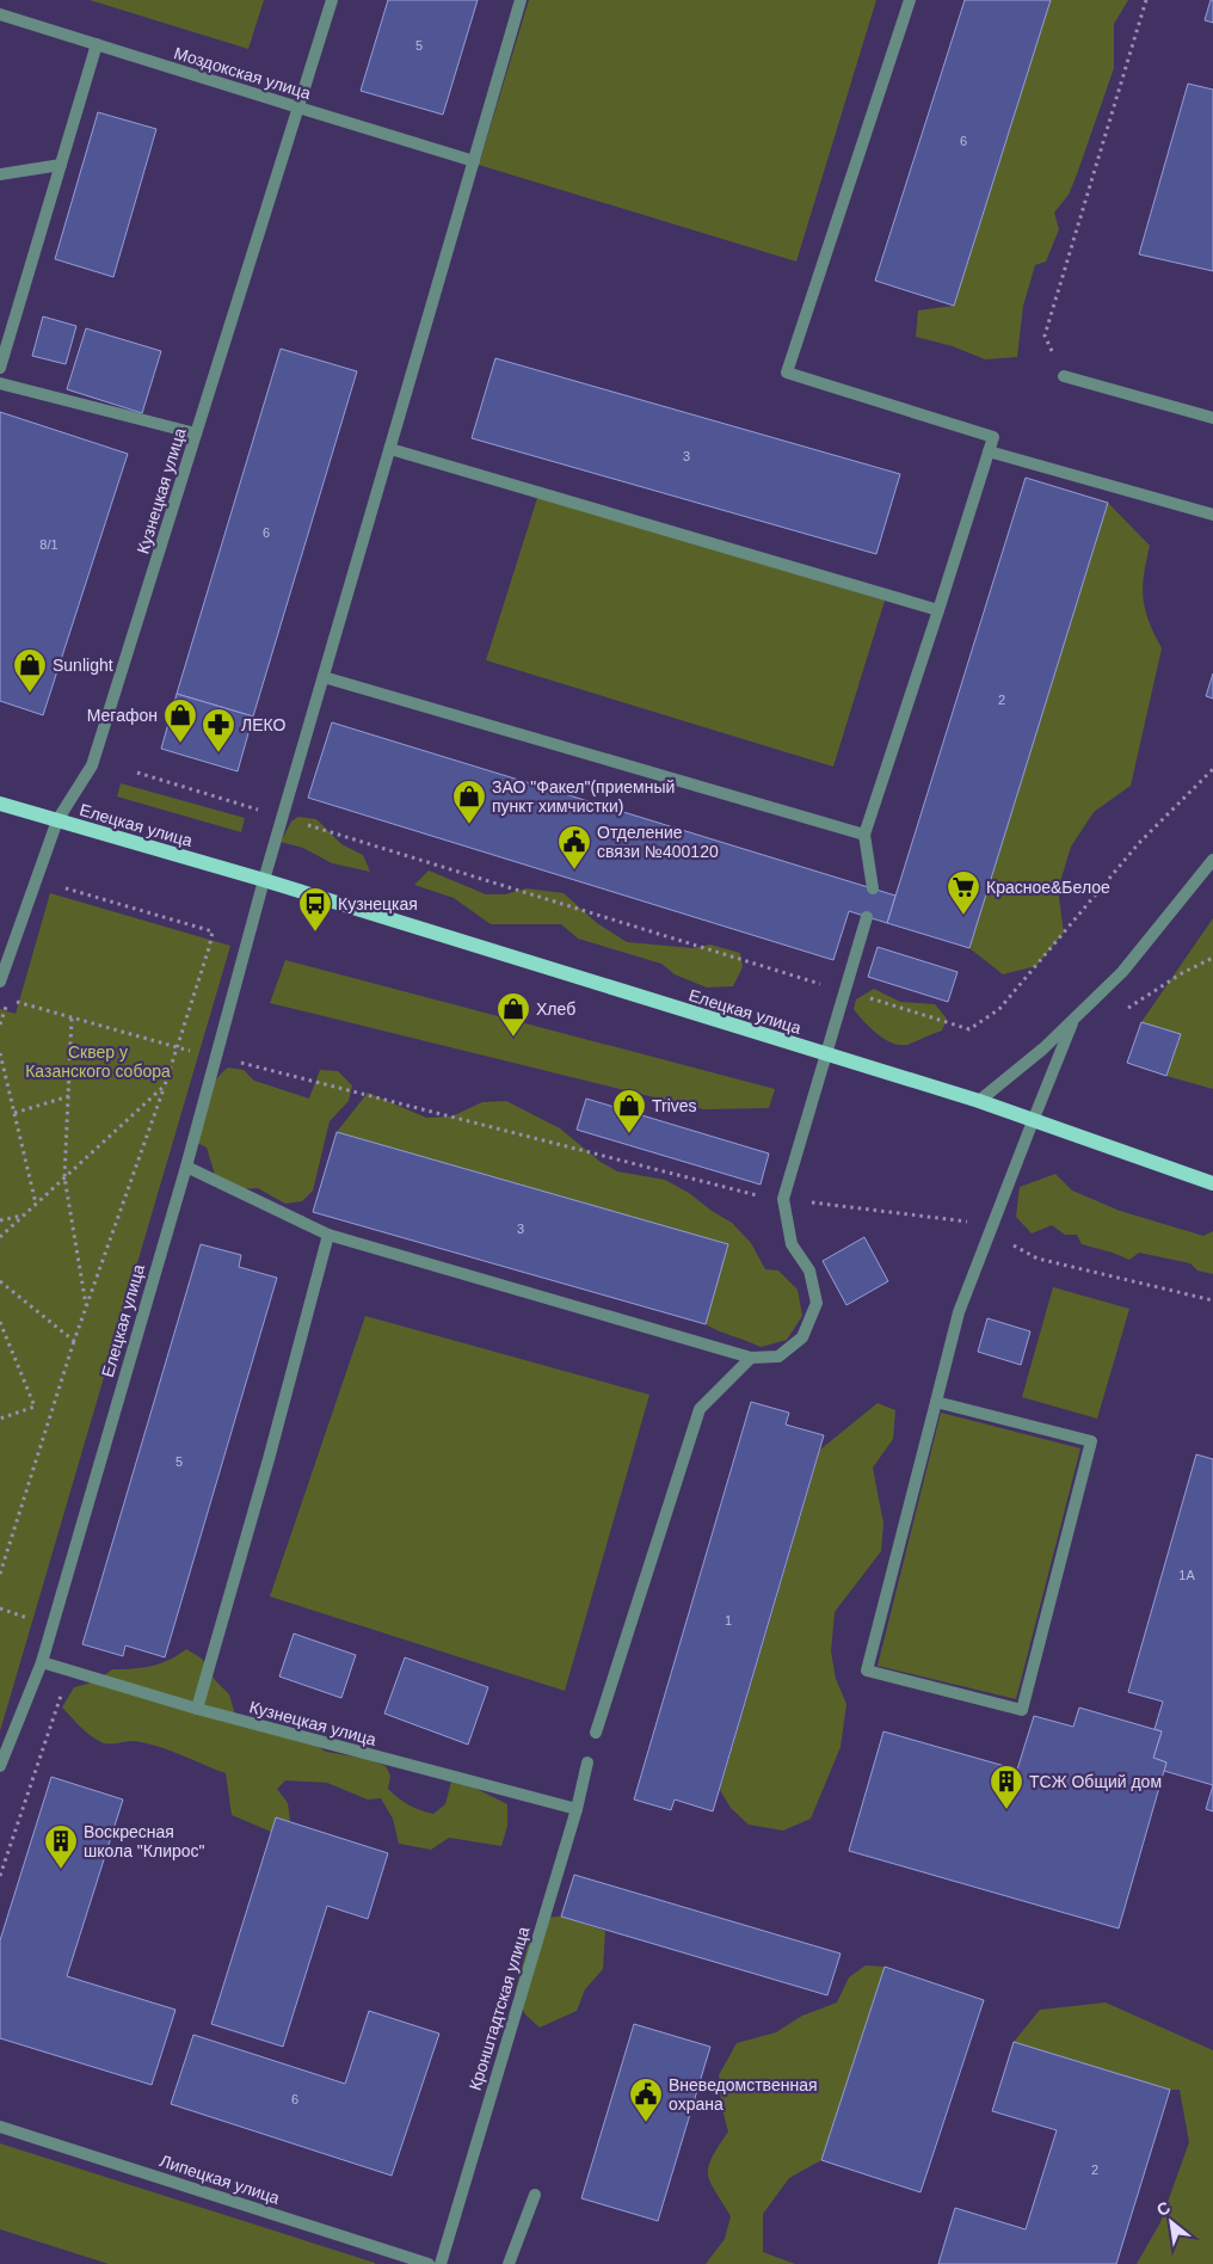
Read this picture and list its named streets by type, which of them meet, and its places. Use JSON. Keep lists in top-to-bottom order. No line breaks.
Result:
{"streets":{"main road":["Елецкая улица"],"street":["Моздокская улица","Кузнецкая улица","Кронштадтская улица","Липецкая улица"]},"crossings":[["Моздокская улица","Кузнецкая улица"],["Кузнецкая улица","Елецкая улица"],["Кузнецкая улица","Кронштадтская улица"]],"parks":["Сквер у Казанского собора"],"places":{"shop":["Sunlight","Мегафон","ЗАО \"Факел\"(приемный пункт химчистки)","Хлеб","Trives"],"pharmacy":["ЛЕКО"],"public building":["Отделение связи №400120","Вневедомственная охрана"],"supermarket":["Красное&Белое"],"bus stop":["Кузнецкая"],"building":["ТСЖ Общий дом","Воскресная школа \"Клирос\""]},"house_numbers":["5","6","3","6","8/1","2","3","5","1А","1","6","2"],"north":"top left"}
